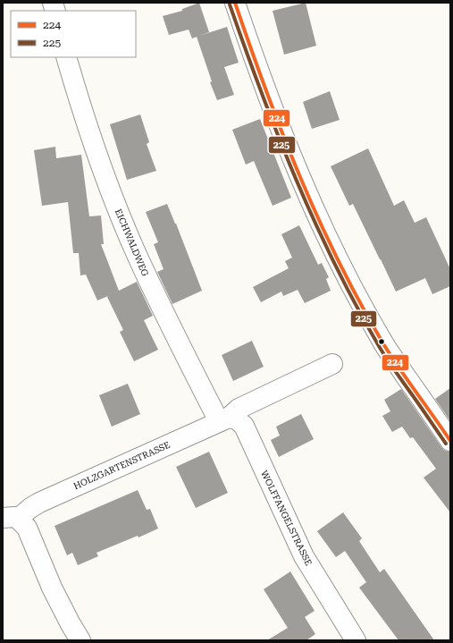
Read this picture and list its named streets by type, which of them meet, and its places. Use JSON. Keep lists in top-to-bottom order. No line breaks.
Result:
{"streets":{"street":["EICHWALDWEG","HOLZGARTENSTRASSE","WOLFFANGELSTRASSE"]},"crossings":[["EICHWALDWEG","HOLZGARTENSTRASSE"],["EICHWALDWEG","WOLFFANGELSTRASSE"],["HOLZGARTENSTRASSE","WOLFFANGELSTRASSE"]],"lines":["transit line 224","transit line 225"],"legend":["224","225"]}
